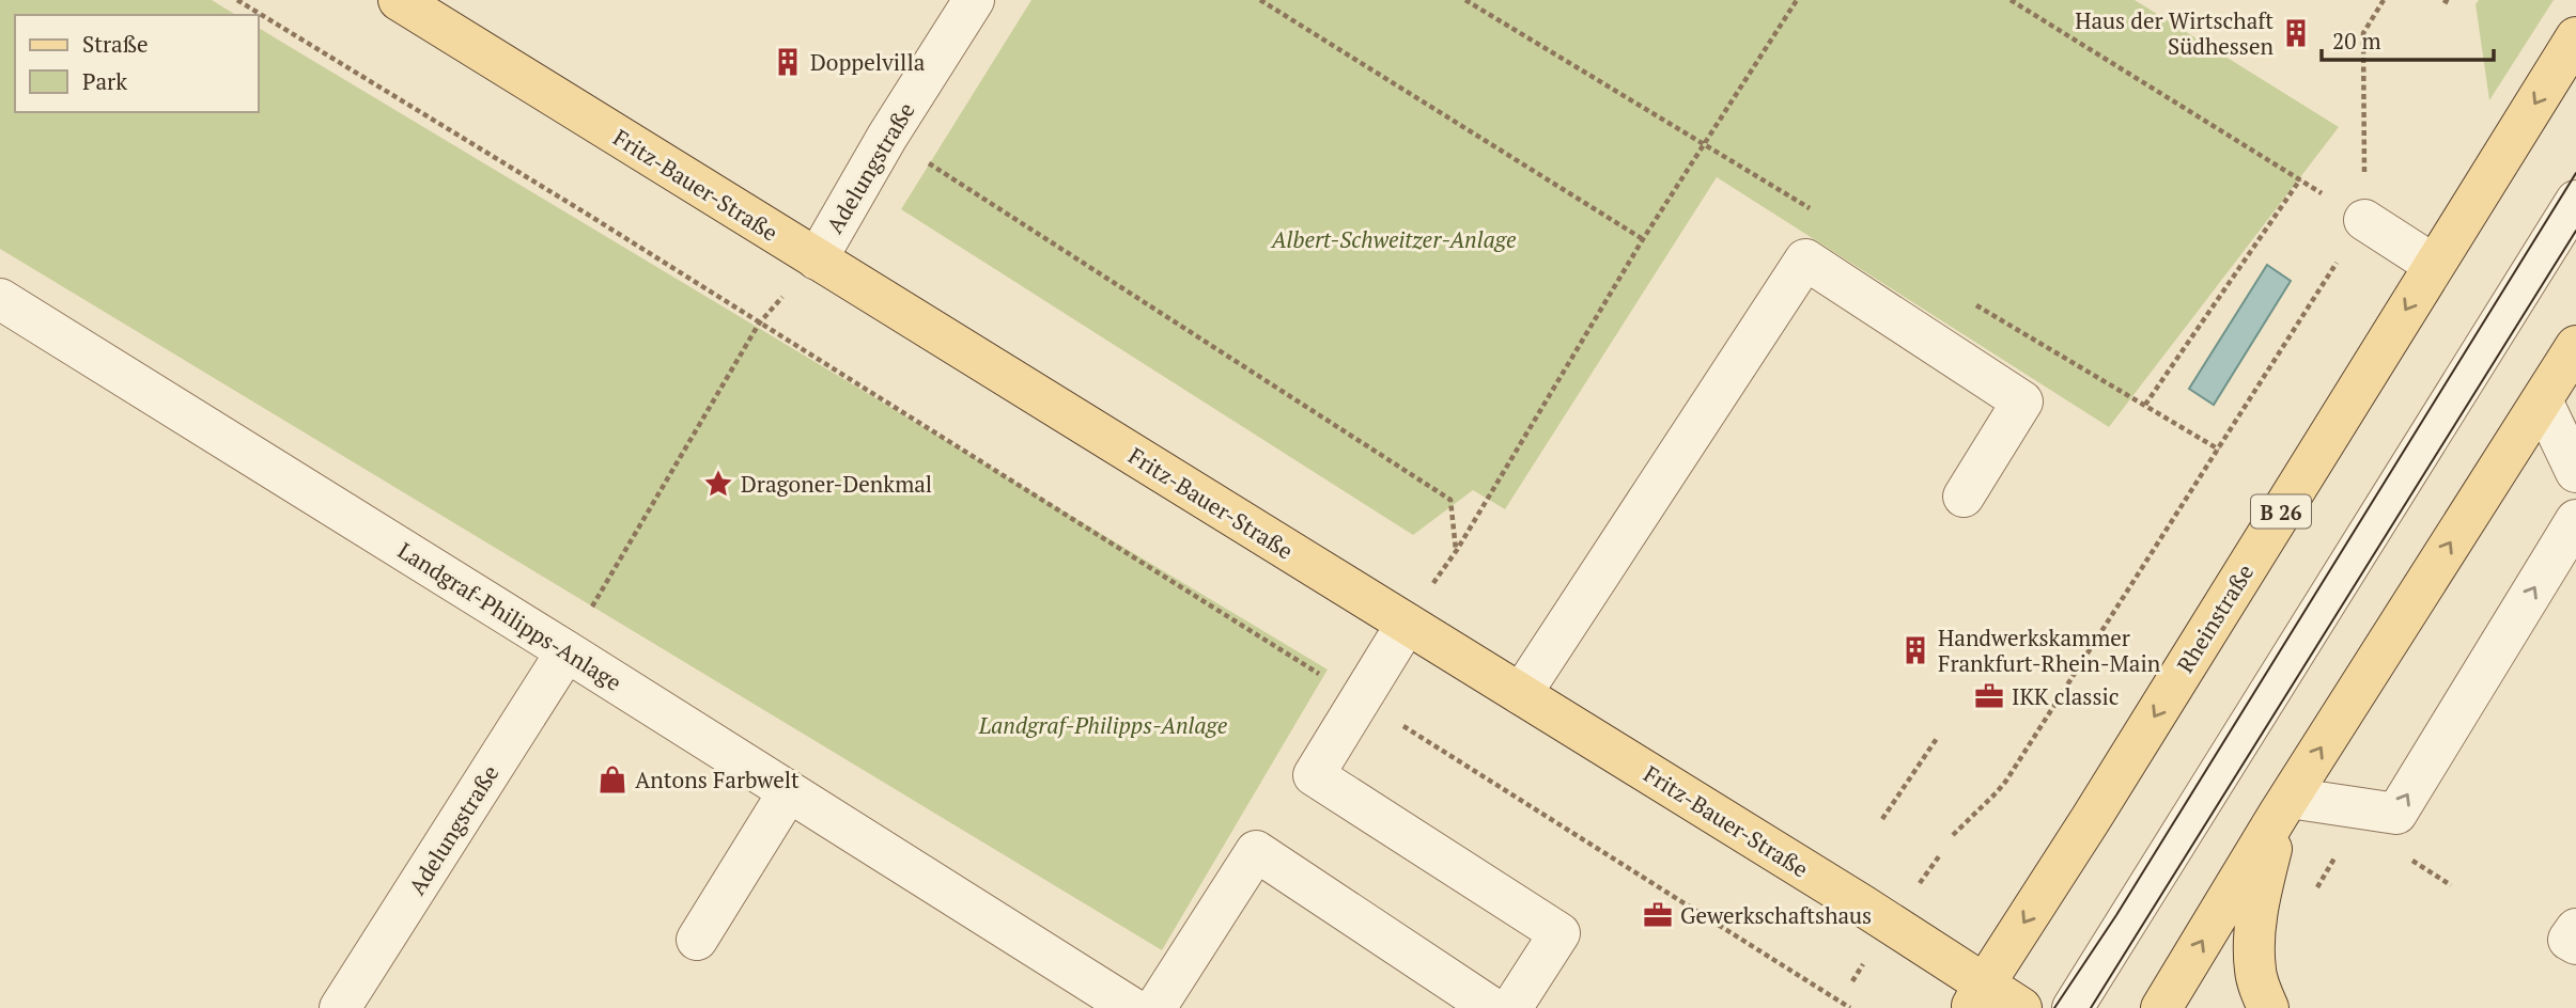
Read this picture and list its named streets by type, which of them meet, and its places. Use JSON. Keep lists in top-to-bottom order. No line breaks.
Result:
{"streets":{"main road":["Fritz-Bauer-Straße","B 26","Rheinstraße"],"street":["Adelungstraße","Landgraf-Philipps-Anlage"]},"crossings":[["Adelungstraße","Fritz-Bauer-Straße"],["Adelungstraße","Landgraf-Philipps-Anlage"],["Fritz-Bauer-Straße","Rheinstraße"]],"parks":["Albert-Schweitzer-Anlage","Landgraf-Philipps-Anlage"],"places":{"building":["Haus der Wirtschaft Südhessen","Doppelvilla","Handwerkskammer Frankfurt-Rhein-Main"],"place":["Dragoner-Denkmal"],"office":["IKK classic","Gewerkschaftshaus"],"shop":["Antons Farbwelt"]},"legend":["Straße","Park"],"scale_bar":"20 m"}
